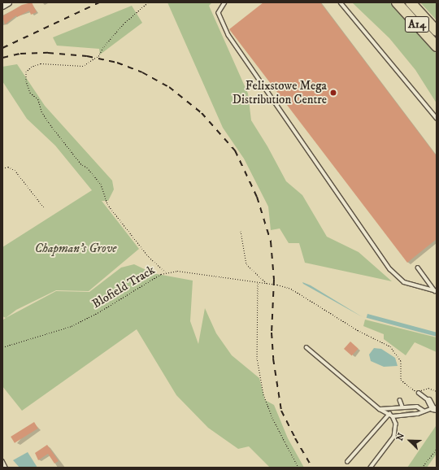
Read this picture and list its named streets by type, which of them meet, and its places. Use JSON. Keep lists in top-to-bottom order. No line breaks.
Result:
{"streets":{"highway":["A14"],"path":["Blofield Track"]},"parks":["Chapman's Grove"],"places":["Felixstowe Mega Distribution Centre"],"north":"top left"}
